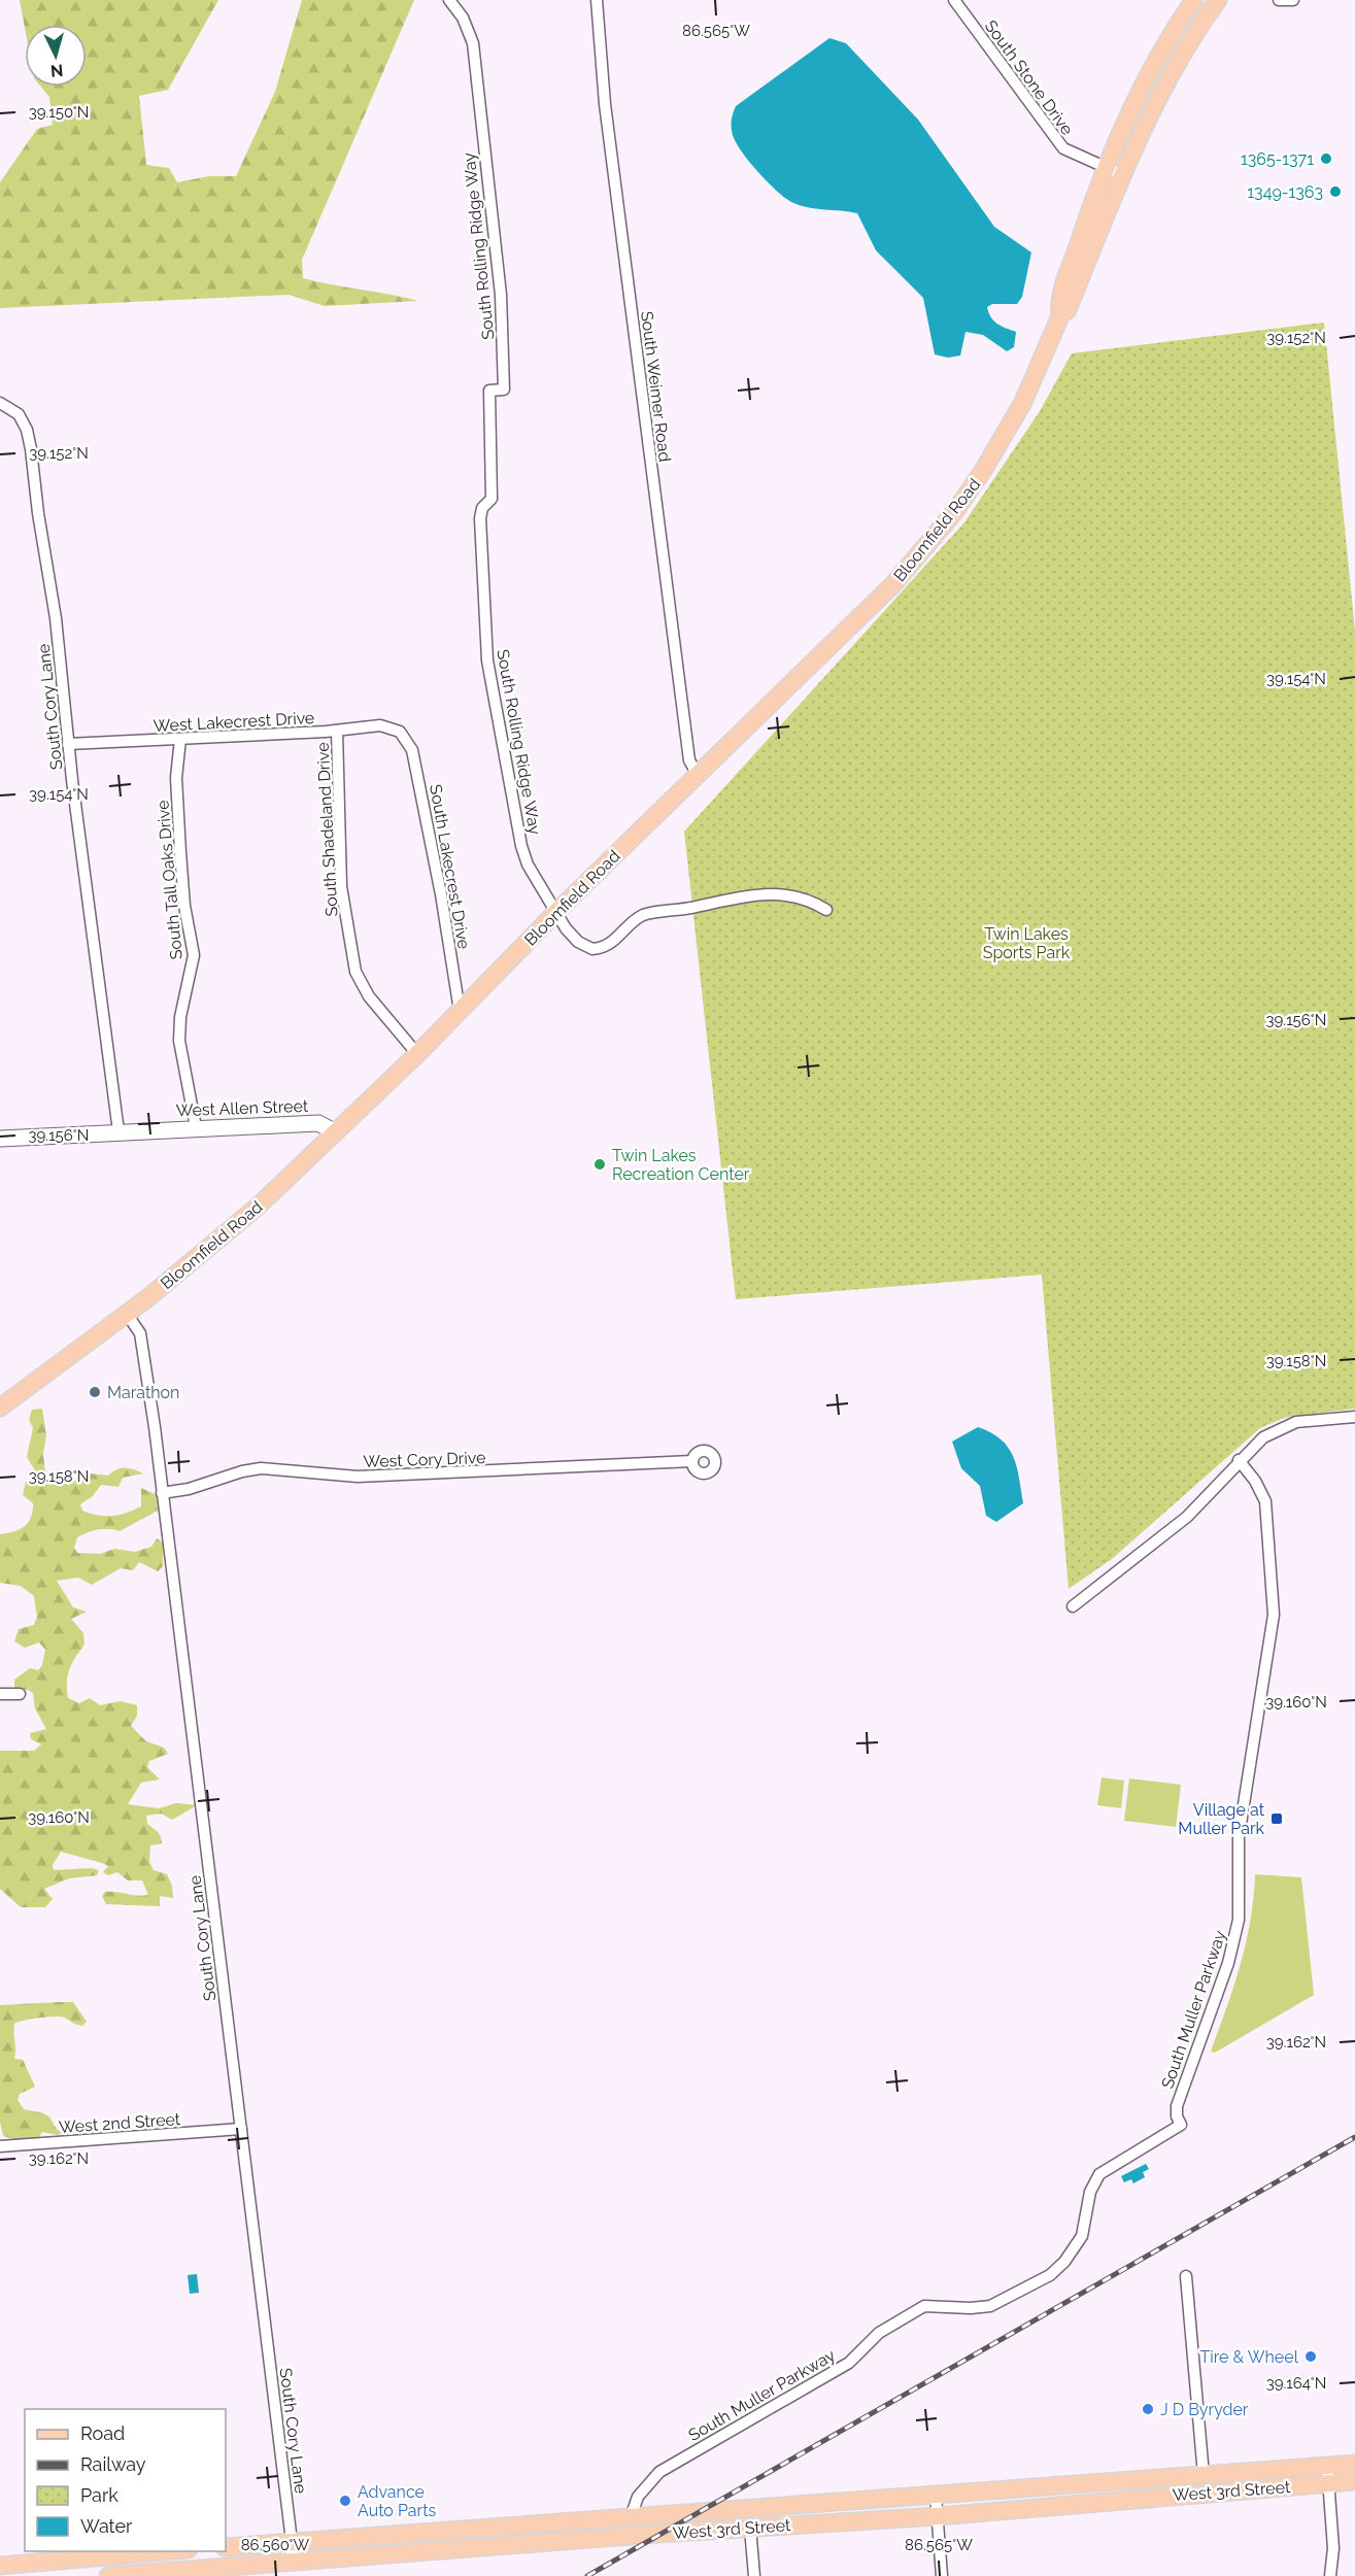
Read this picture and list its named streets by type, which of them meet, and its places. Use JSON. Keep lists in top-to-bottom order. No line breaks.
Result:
{"streets":{"main road":["Bloomfield Road","West 3rd Street"],"street":["South Stone Drive","South Rolling Ridge Way","South Weimer Road","South Cory Lane","West Lakecrest Drive","South Shadeland Drive","South Lakecrest Drive","South Tall Oaks Drive","West Allen Street","West Cory Drive","South Muller Parkway","West 2nd Street"]},"crossings":[["South Stone Drive","Bloomfield Road"],["South Rolling Ridge Way","Bloomfield Road"],["South Weimer Road","Bloomfield Road"],["Bloomfield Road","South Cory Lane"],["Bloomfield Road","South Shadeland Drive"],["Bloomfield Road","South Lakecrest Drive"],["Bloomfield Road","West Allen Street"],["South Cory Lane","West Lakecrest Drive"],["South Cory Lane","West Allen Street"],["South Cory Lane","West Cory Drive"],["South Cory Lane","West 2nd Street"],["South Cory Lane","West 3rd Street"],["West Lakecrest Drive","South Shadeland Drive"],["West Lakecrest Drive","South Lakecrest Drive"],["West Lakecrest Drive","South Tall Oaks Drive"],["South Tall Oaks Drive","West Allen Street"],["South Muller Parkway","West 3rd Street"]],"parks":["Twin Lakes Sports Park"],"places":{"other":["1365-1371","1349-1363","Twin Lakes Recreation Center","Marathon","Tire & Wheel","J D Byryder","Advance Auto Parts"],"transit":["Village at Muller Park"]},"legend":["Road","Railway","Park","Water"],"north":"bottom","coordinates":["86.565°W","39.150°N","39.152°N","39.154°N","39.156°N","39.158°N","39.160°N","39.162°N","39.164°N","86.560°W"]}
